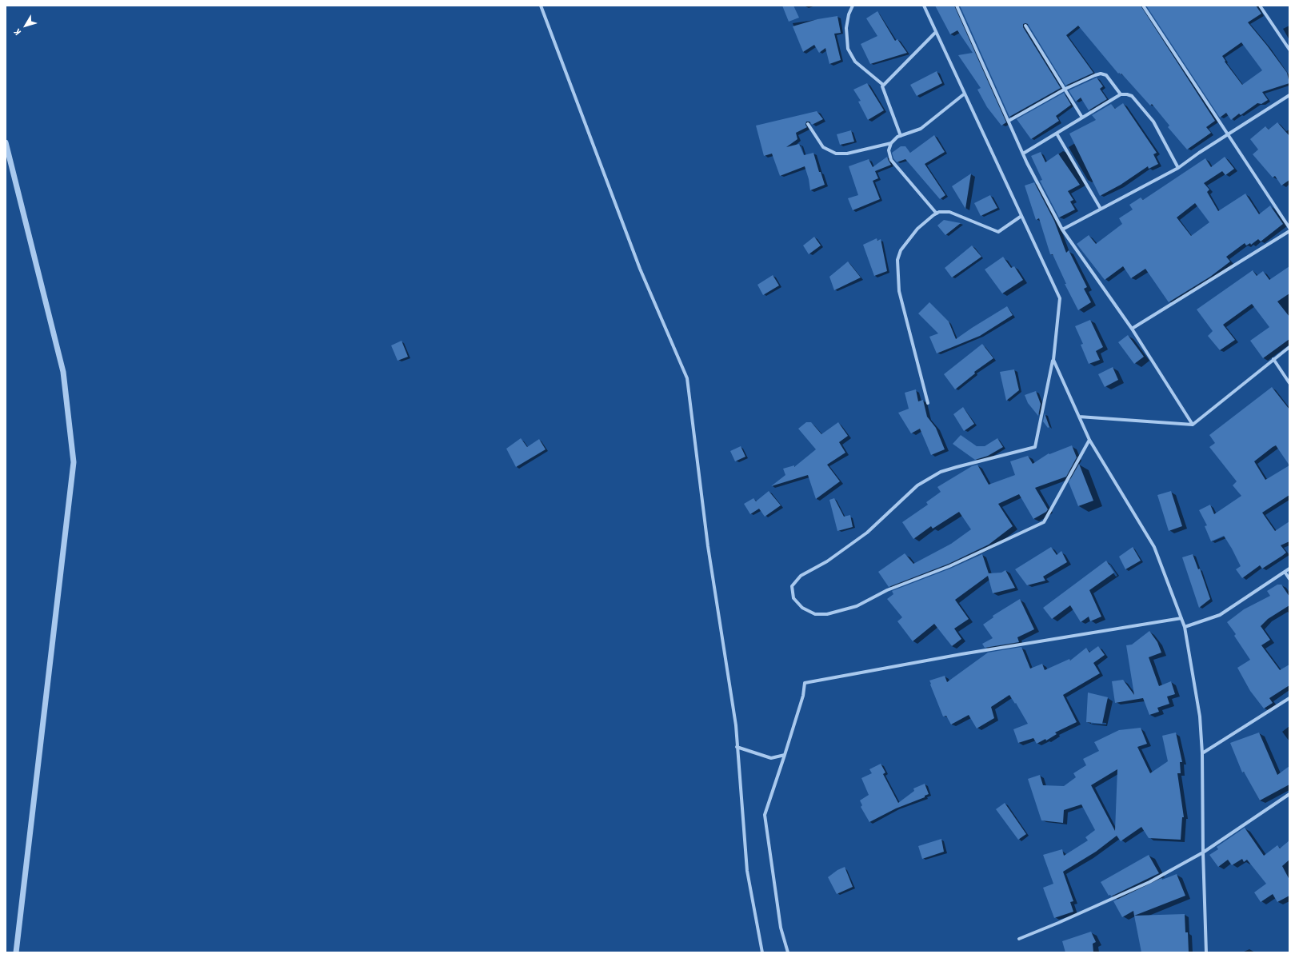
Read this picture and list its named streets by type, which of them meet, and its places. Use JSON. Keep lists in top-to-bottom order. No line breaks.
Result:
{"north":"bottom left"}
